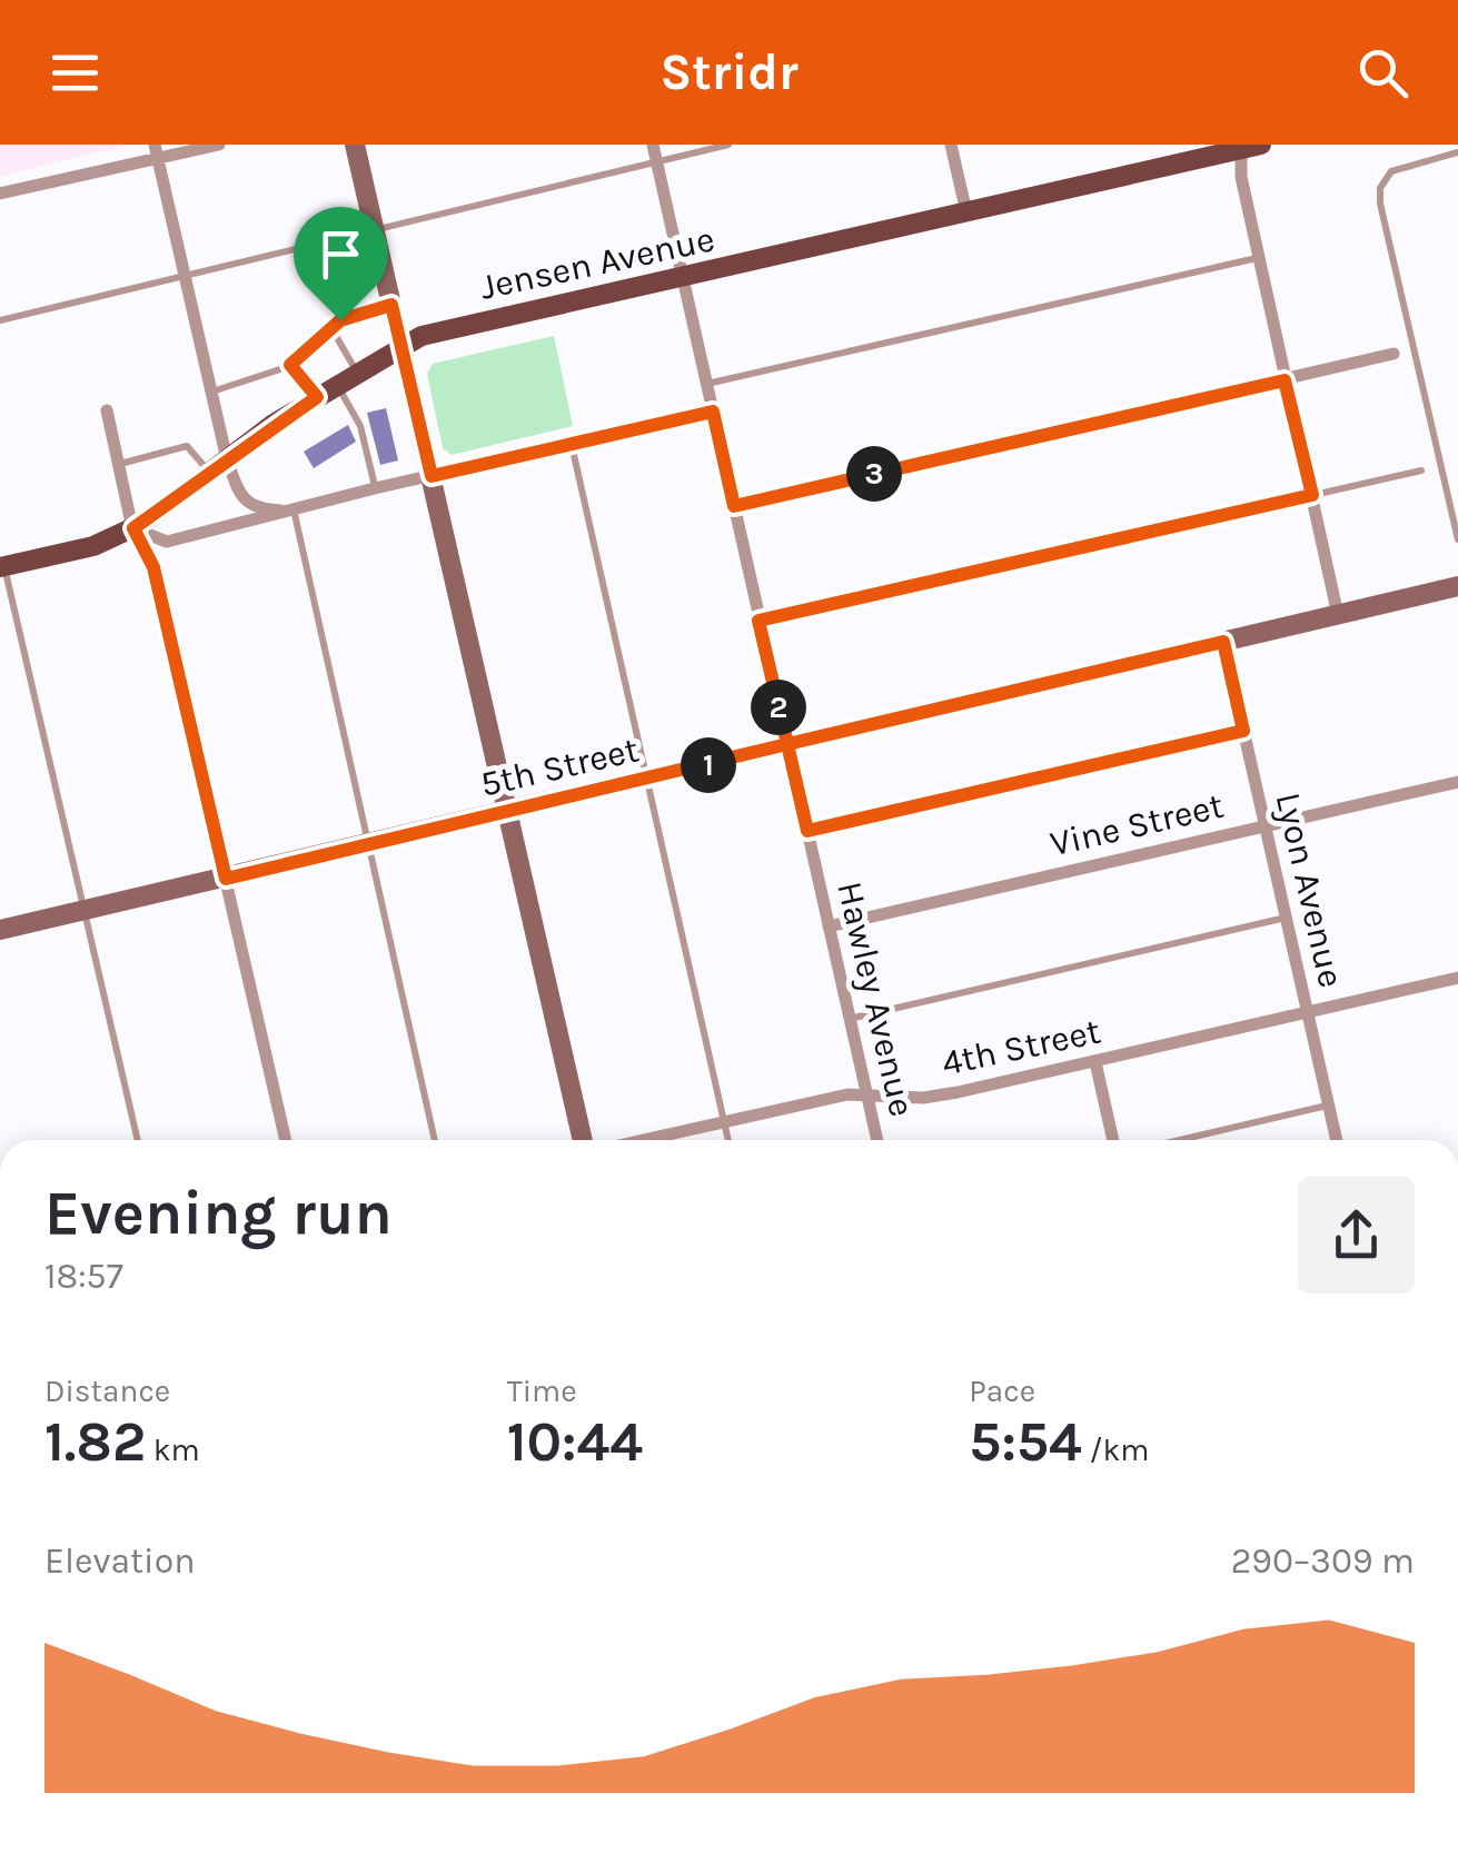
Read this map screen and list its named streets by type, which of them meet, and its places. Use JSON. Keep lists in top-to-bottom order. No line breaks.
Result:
{"streets":{"main road":["Jensen Avenue"],"street":["5th Street","Vine Street","Lyon Avenue","Hawley Avenue","4th Street"]},"crossings":[["Jensen Avenue","Hawley Avenue"],["5th Street","Lyon Avenue"],["5th Street","Hawley Avenue"],["Vine Street","Lyon Avenue"],["Vine Street","Hawley Avenue"],["Lyon Avenue","4th Street"],["Hawley Avenue","4th Street"]],"page":{"header":"Stridr","pins":["3","2","1"],"heading":["Evening run","18:57"],"stats":[["Distance","1.82 km"],["Time","10:44"],["Pace","5:54 /km"]],"chart":["Elevation","290–309 m"]}}
